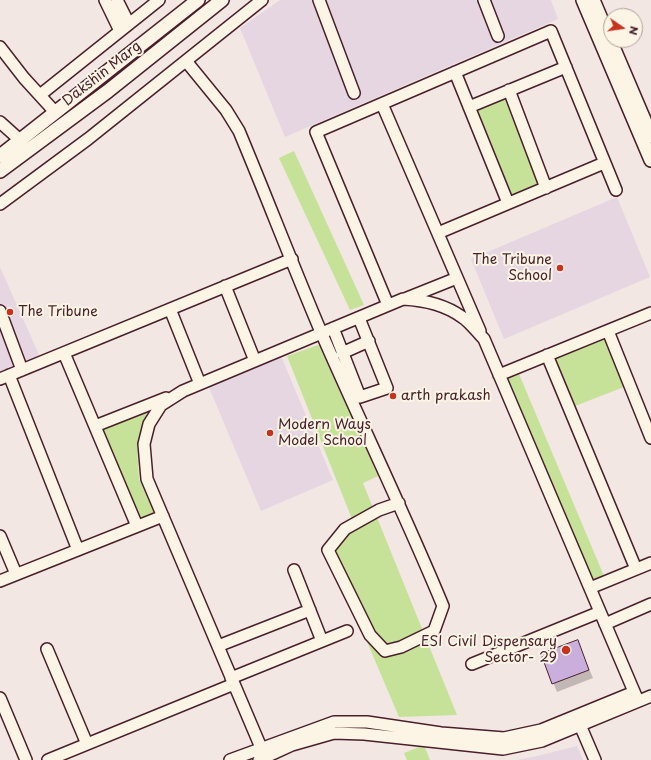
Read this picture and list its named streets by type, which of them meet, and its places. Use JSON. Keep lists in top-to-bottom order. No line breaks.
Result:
{"streets":{"main road":["Dakshin Marg"]},"places":["The Tribune School","The Tribune","arth prakash","Modern Ways Model School","ESI Civil Dispensary Sector- 29"],"north":"right"}
